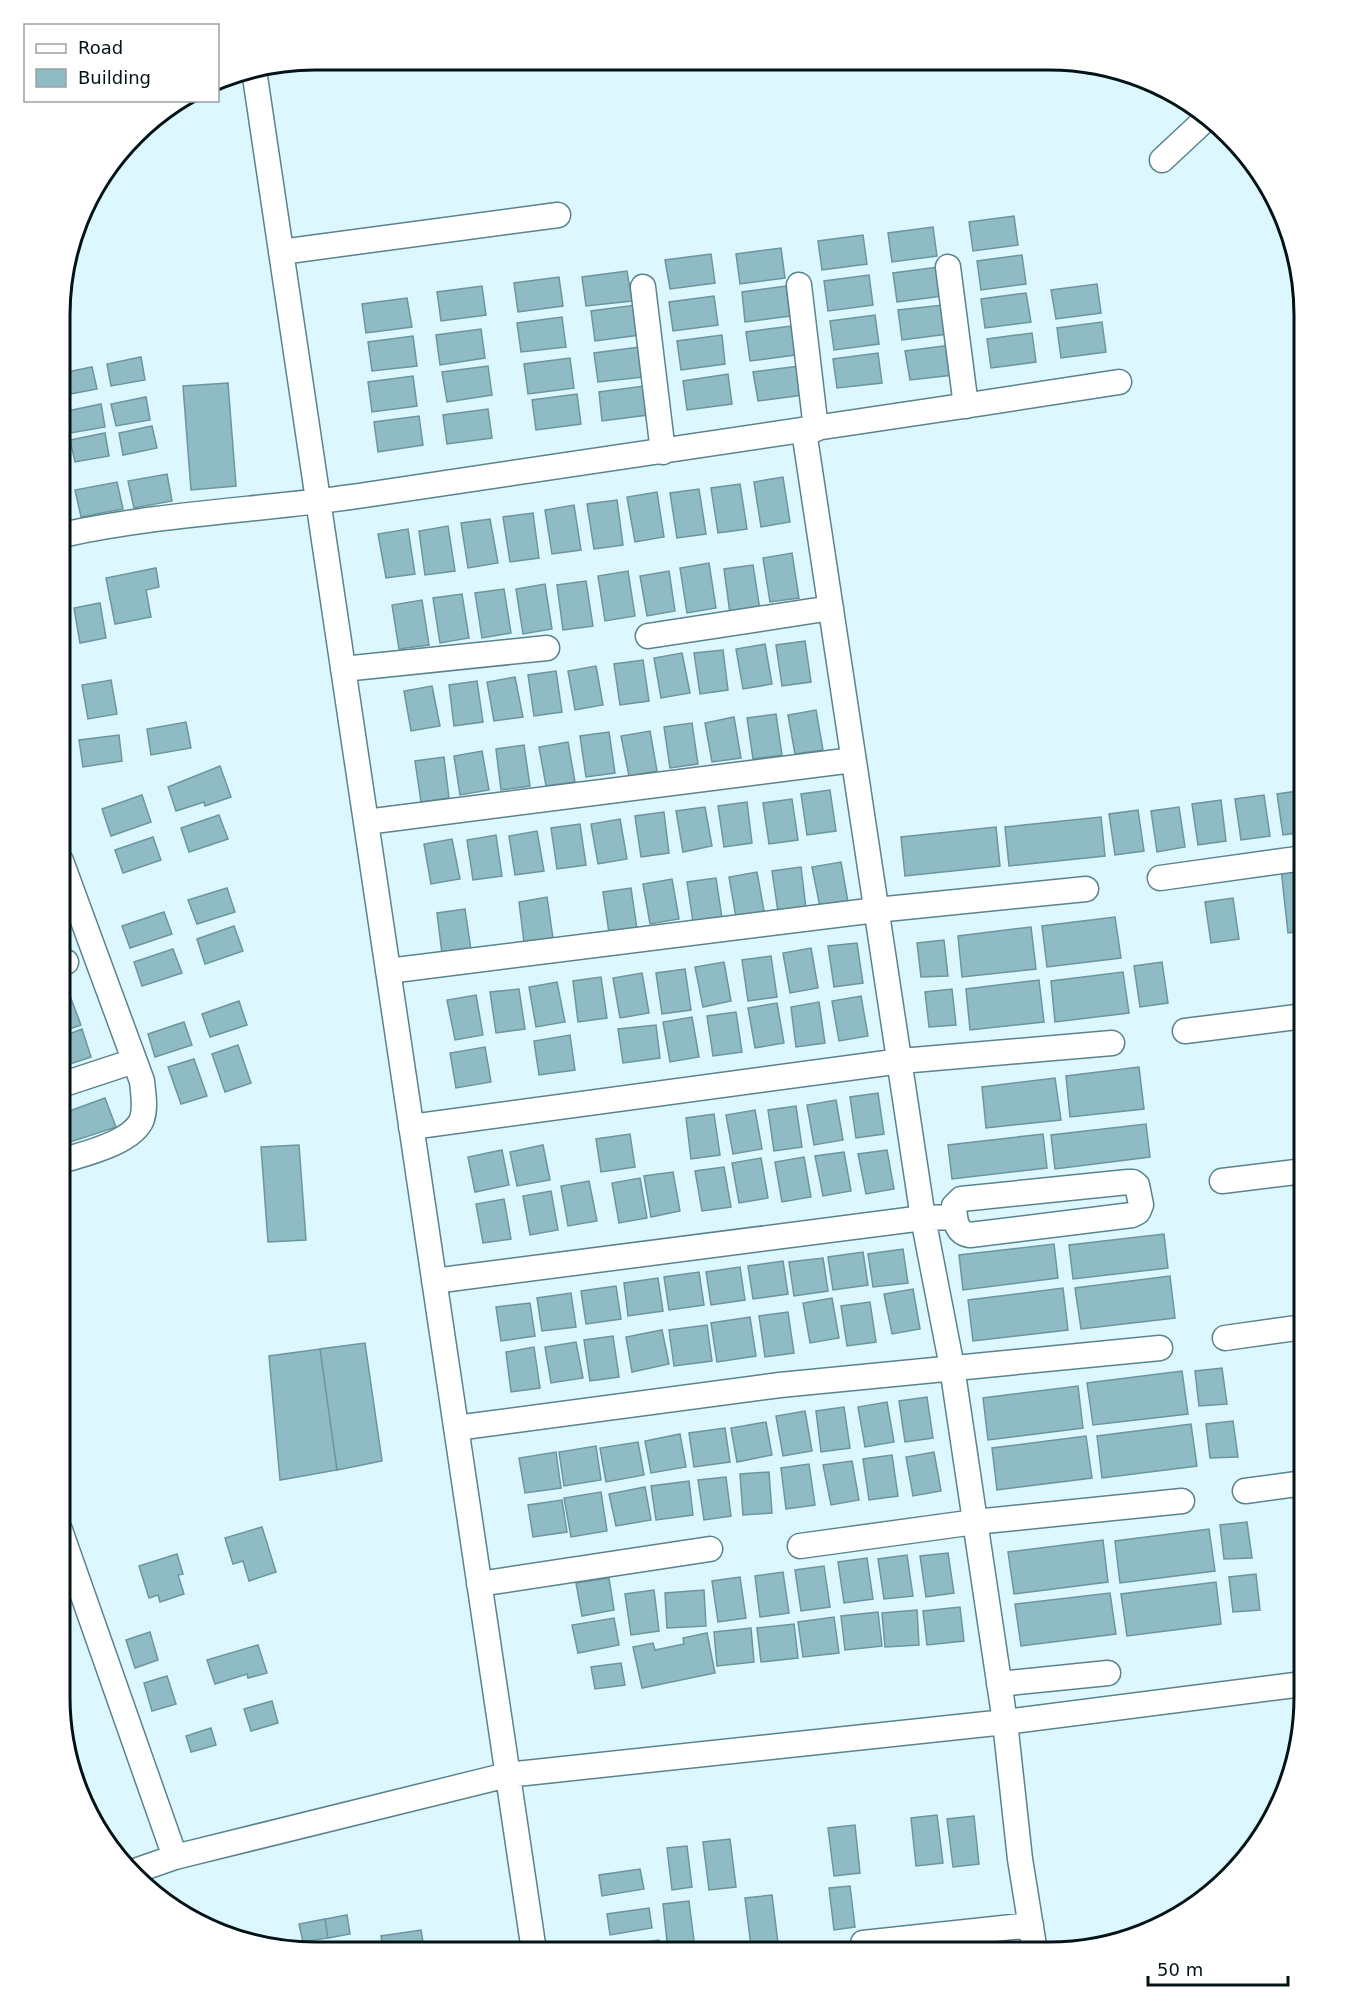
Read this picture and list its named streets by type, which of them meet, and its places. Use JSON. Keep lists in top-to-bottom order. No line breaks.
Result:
{"legend":["Road","Building"],"scale_bar":"50 m"}
